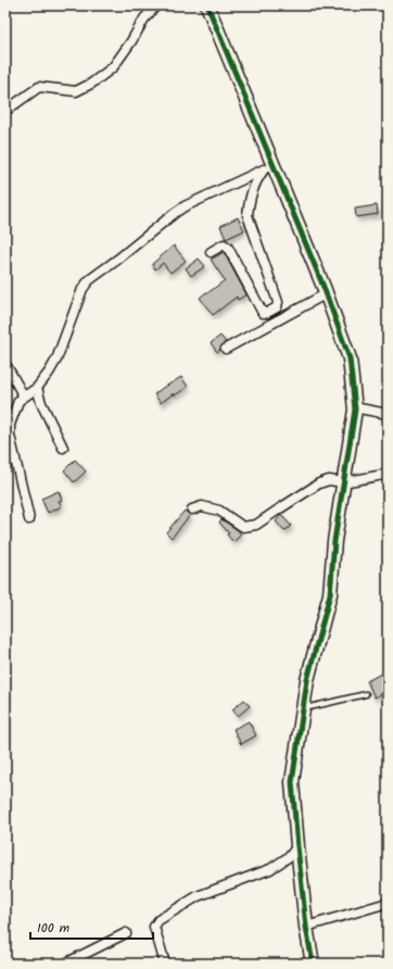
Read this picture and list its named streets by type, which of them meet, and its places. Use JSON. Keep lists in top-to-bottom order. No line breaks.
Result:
{"scale_bar":"100 m"}
